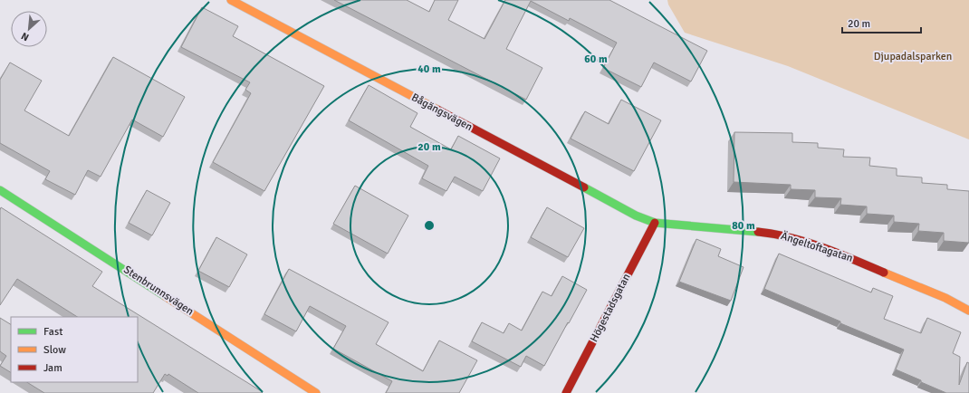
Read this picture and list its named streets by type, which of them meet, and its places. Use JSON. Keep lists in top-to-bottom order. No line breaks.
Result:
{"streets":{"street":["Bågängsvägen","Ängeltoftagatan","Stenbrunnsvägen","Högestadsgatan"]},"crossings":[["Bågängsvägen","Ängeltoftagatan"],["Bågängsvägen","Högestadsgatan"],["Ängeltoftagatan","Högestadsgatan"]],"parks":["Djupadalsparken"],"legend":["Fast","Slow","Jam"],"scale_bar":"20 m","north":"bottom left","rings":["60 m","40 m","20 m","80 m"]}
